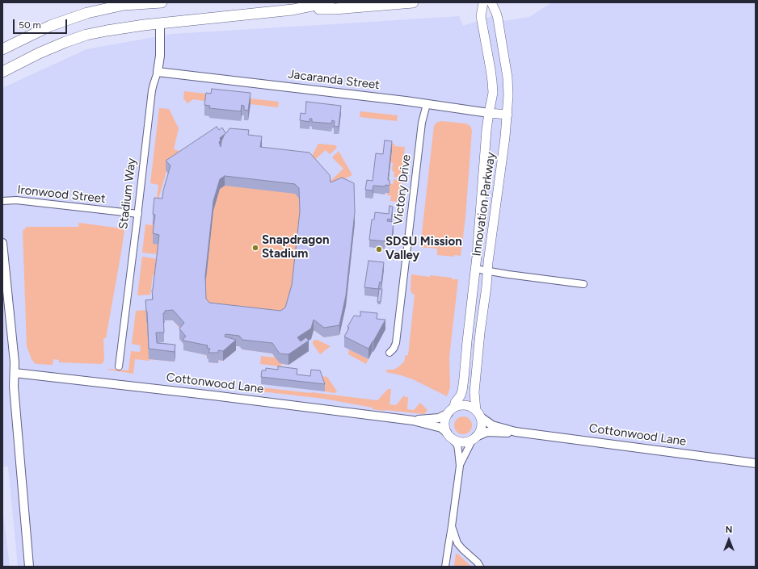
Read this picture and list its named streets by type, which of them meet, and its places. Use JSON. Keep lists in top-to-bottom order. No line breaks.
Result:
{"streets":{"main road":["Jacaranda Street","Innovation Parkway"],"street":["Victory Drive","Stadium Way","Ironwood Street","Cottonwood Lane"]},"crossings":[["Jacaranda Street","Victory Drive"],["Jacaranda Street","Stadium Way"],["Jacaranda Street","Innovation Parkway"],["Stadium Way","Ironwood Street"],["Innovation Parkway","Cottonwood Lane"]],"places":["Snapdragon Stadium","SDSU Mission Valley"],"scale_bar":"50 m","north":"top"}
